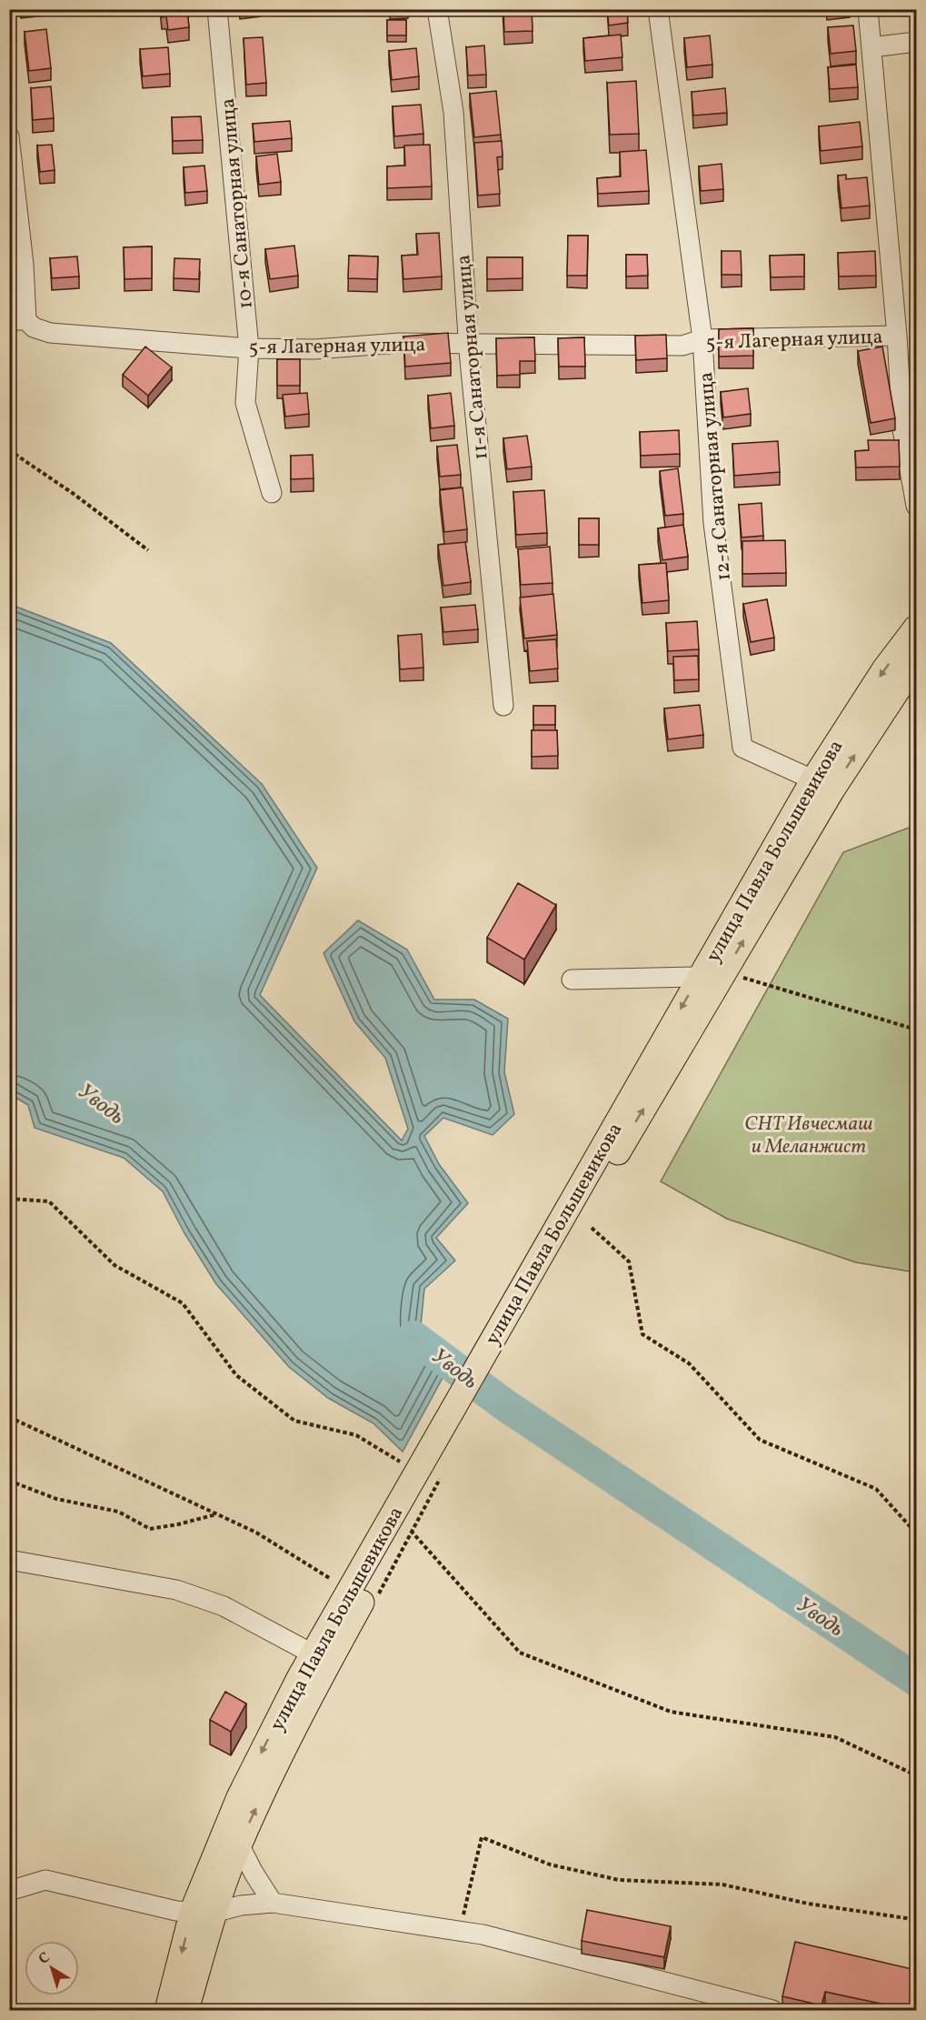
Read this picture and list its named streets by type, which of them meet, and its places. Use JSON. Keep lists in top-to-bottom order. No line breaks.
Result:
{"streets":{"main road":["улица Павла Большевикова"],"street":["10-я Санаторная улица","5-я Лагерная улица","11-я Санаторная улица","12-я Санаторная улица"]},"crossings":[["10-я Санаторная улица","5-я Лагерная улица"],["5-я Лагерная улица","11-я Санаторная улица"],["5-я Лагерная улица","12-я Санаторная улица"],["12-я Санаторная улица","улица Павла Большевикова"]],"water":["Уводь"],"parks":["СНТ Ивчесмаш и Меланжист"],"north":"top left"}
